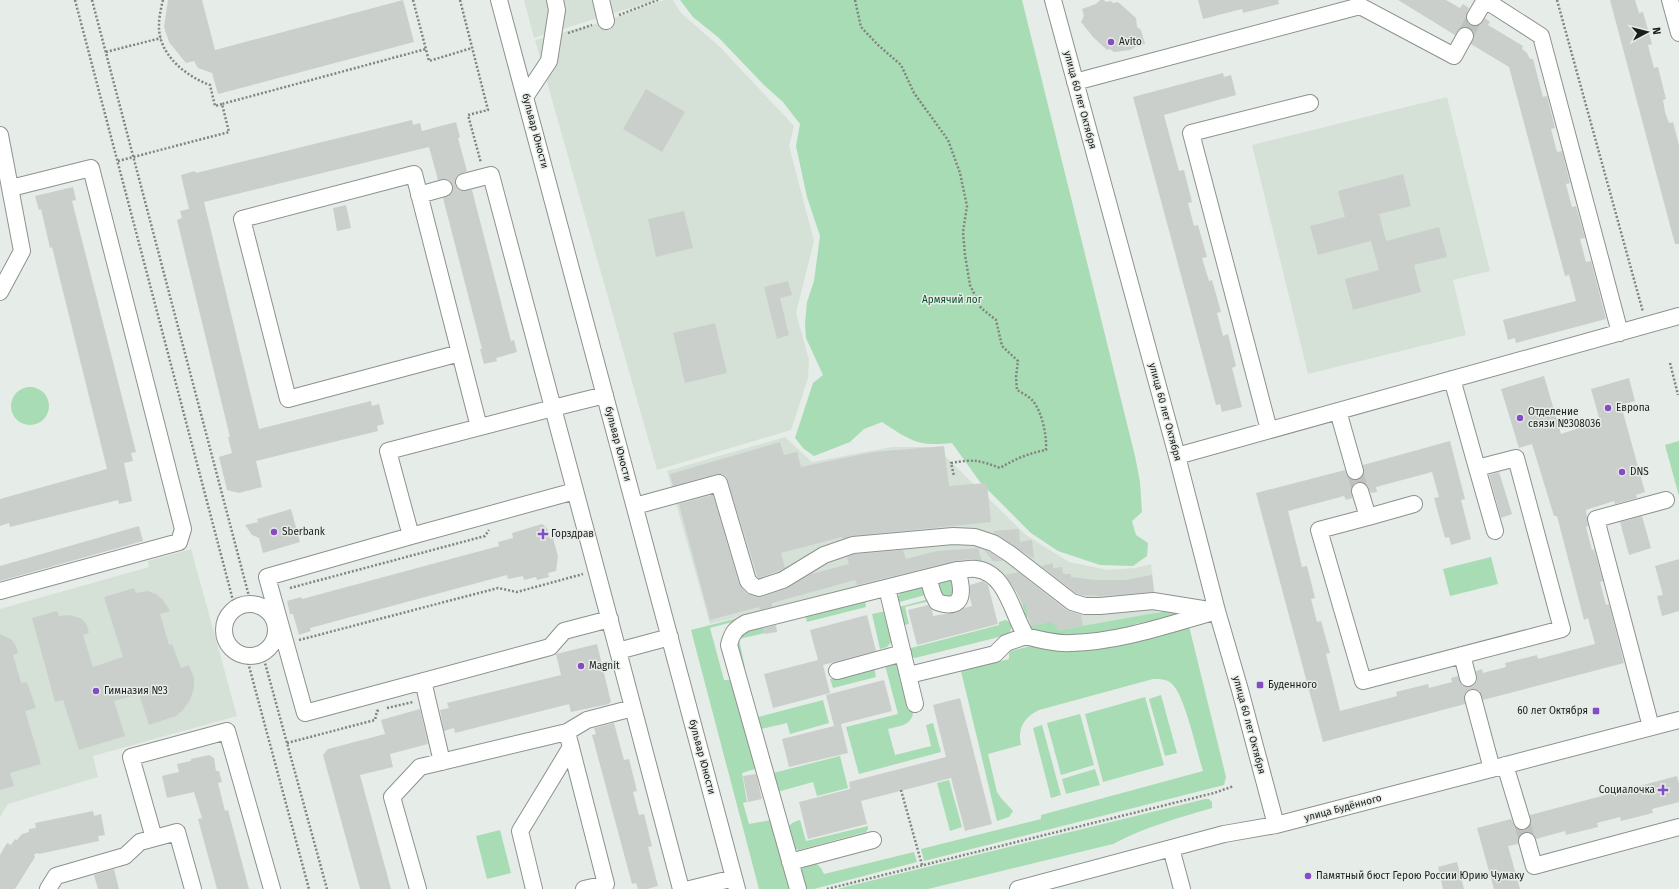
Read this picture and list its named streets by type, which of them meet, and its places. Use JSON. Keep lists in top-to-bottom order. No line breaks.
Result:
{"streets":{"street":["улица 60 лет Октября","бульвар Юности","улица Будённого"]},"crossings":[["улица 60 лет Октября","улица Будённого"]],"parks":["Армячий лог"],"places":{"other":["Avito","Европа","Отделение связи №308036","DNS","Sberbank","Magnit","Гимназия №3","Памятный бюст Герою России Юрию Чумаку"],"health":["Горздрав","Социалочка"],"transit":["Буденного","60 лет Октября"]},"north":"right"}
